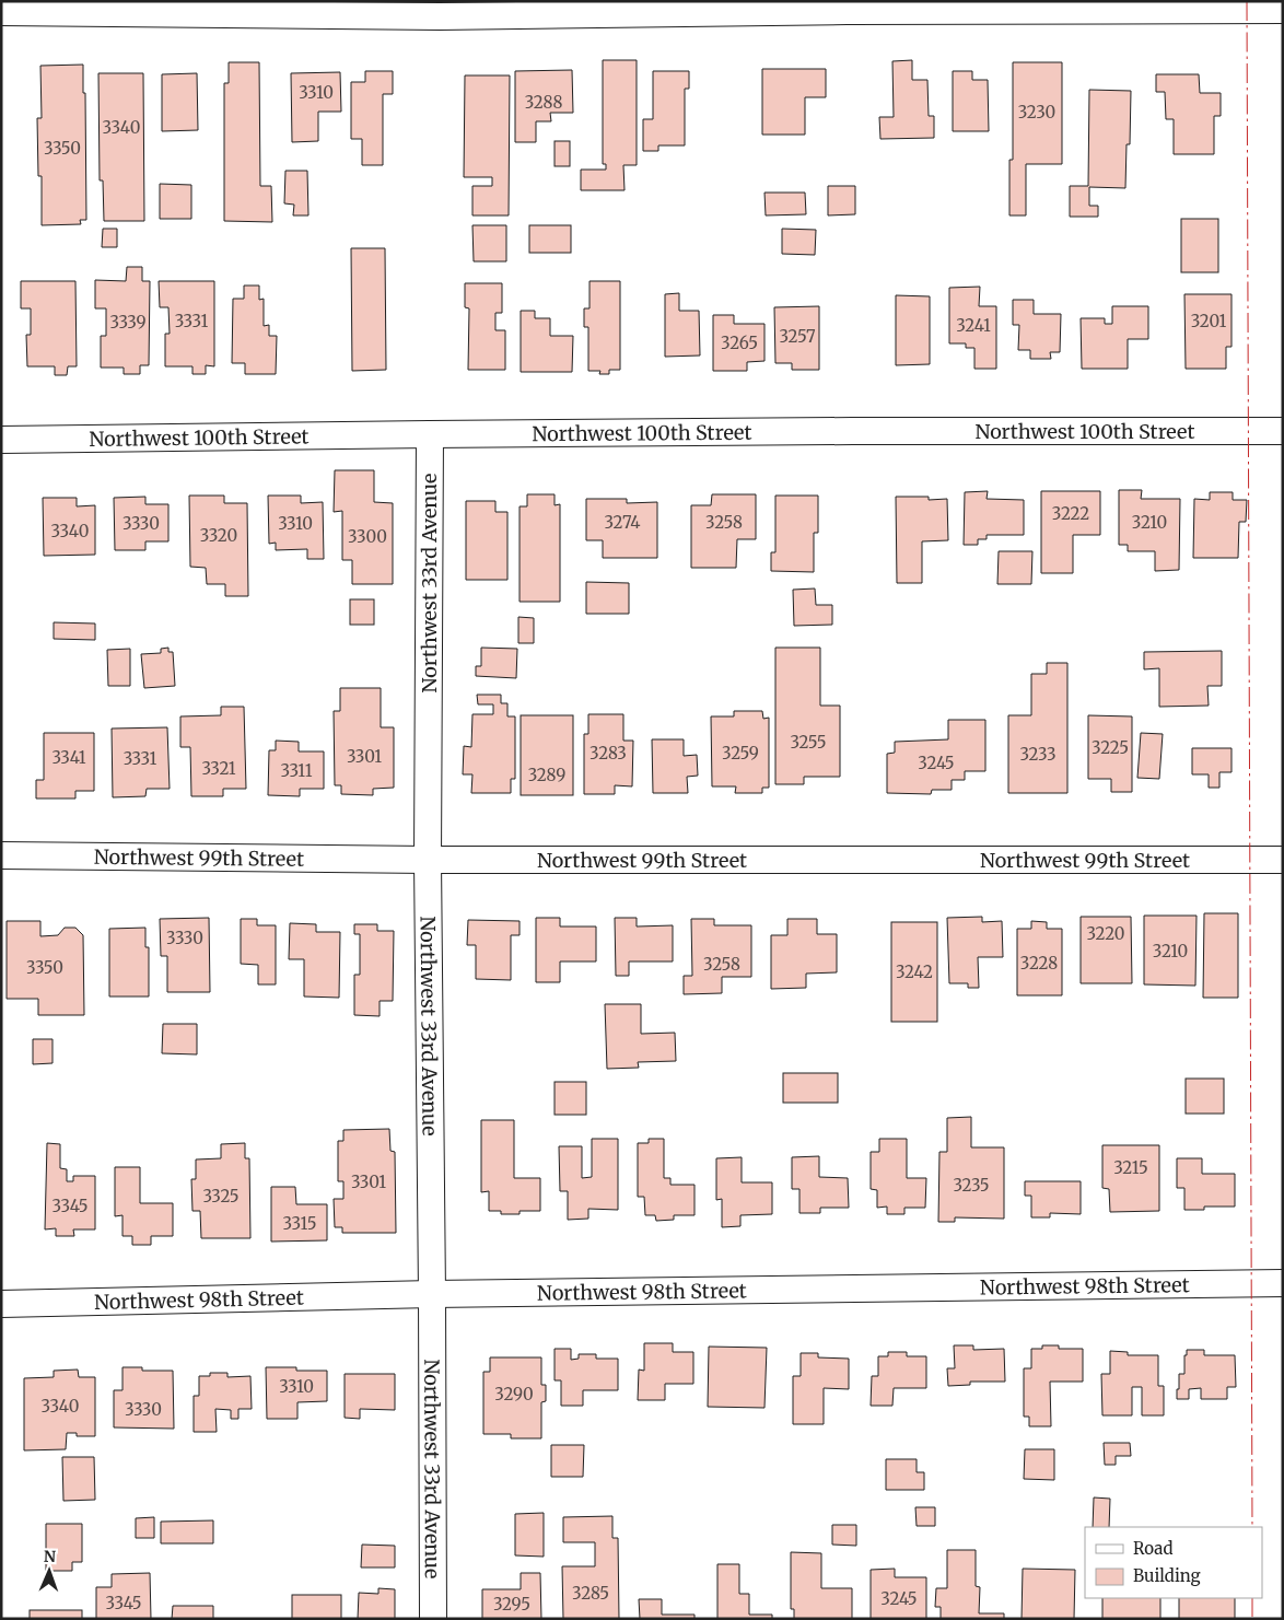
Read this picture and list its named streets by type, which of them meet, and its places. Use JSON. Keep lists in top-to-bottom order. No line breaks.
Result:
{"streets":{"street":["Northwest 100th Street","Northwest 33rd Avenue","Northwest 99th Street","Northwest 98th Street"]},"crossings":[["Northwest 100th Street","Northwest 33rd Avenue"],["Northwest 33rd Avenue","Northwest 99th Street"],["Northwest 33rd Avenue","Northwest 98th Street"]],"house_numbers":["3310","3288","3230","3340","3350","3331","3201","3339","3241","3257","3265","3222","3274","3258","3210","3330","3310","3340","3320","3300","3255","3225","3283","3259","3233","3301","3341","3331","3245","3321","3311","3289","3220","3330","3210","3228","3258","3350","3242","3215","3301","3235","3325","3345","3315","3310","3290","3340","3330","3285","3245","3345","3295"],"legend":["Road","Building"],"north":"top"}
